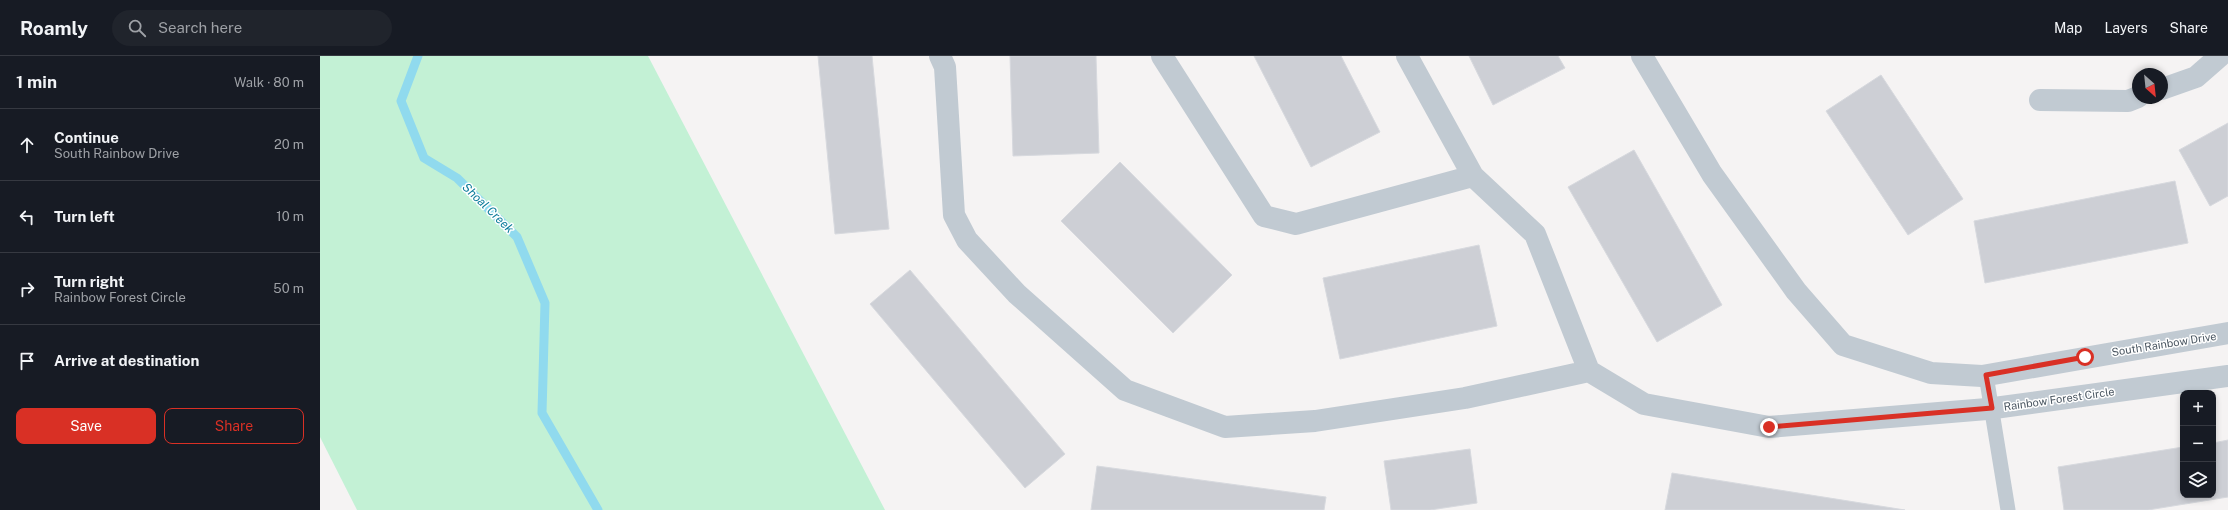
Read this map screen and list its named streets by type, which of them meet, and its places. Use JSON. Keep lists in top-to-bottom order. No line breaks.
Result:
{"streets":{"street":["South Rainbow Drive","Rainbow Forest Circle"]},"water":["Shoal Creek"],"north":"bottom right","page":{"header":"Roamly","search":"Search here","nav":["Map","Layers","Share"],"heading":["1 min","Walk · 80 m"],"list":[["Continue","South Rainbow Drive","20 m"],["Turn left","10 m"],["Turn right","Rainbow Forest Circle","50 m"],"Arrive at destination"],"map_buttons":["+","−"],"buttons":["Save","Share"]}}
